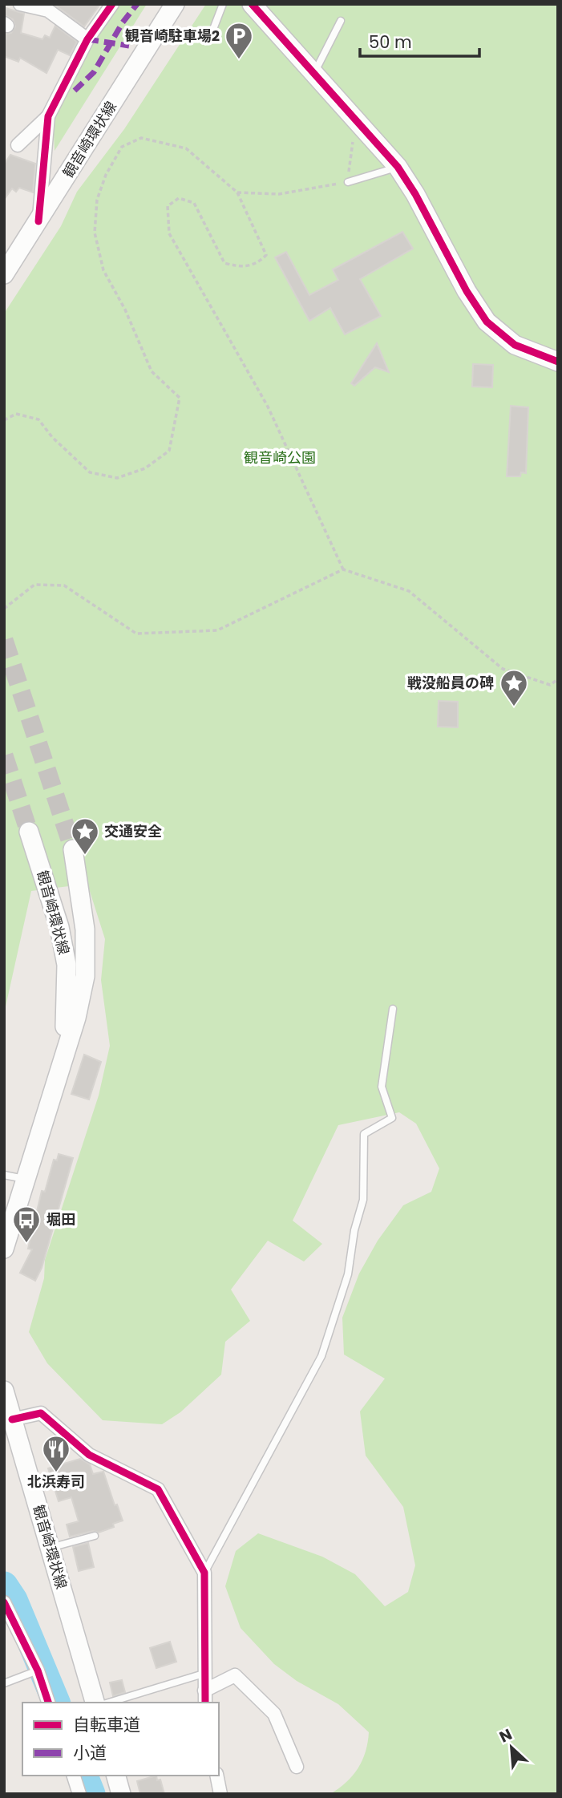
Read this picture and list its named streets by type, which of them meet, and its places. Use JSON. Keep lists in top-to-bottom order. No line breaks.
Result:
{"streets":{"main road":["観音崎環状線"]},"parks":["観音崎公園"],"places":{"parking":["観音崎駐車場2"],"place":["戦没船員の碑","交通安全"],"bus stop":["堀田"],"restaurant":["北浜寿司"]},"legend":["自転車道","小道"],"scale_bar":"50 m","north":"top left"}
